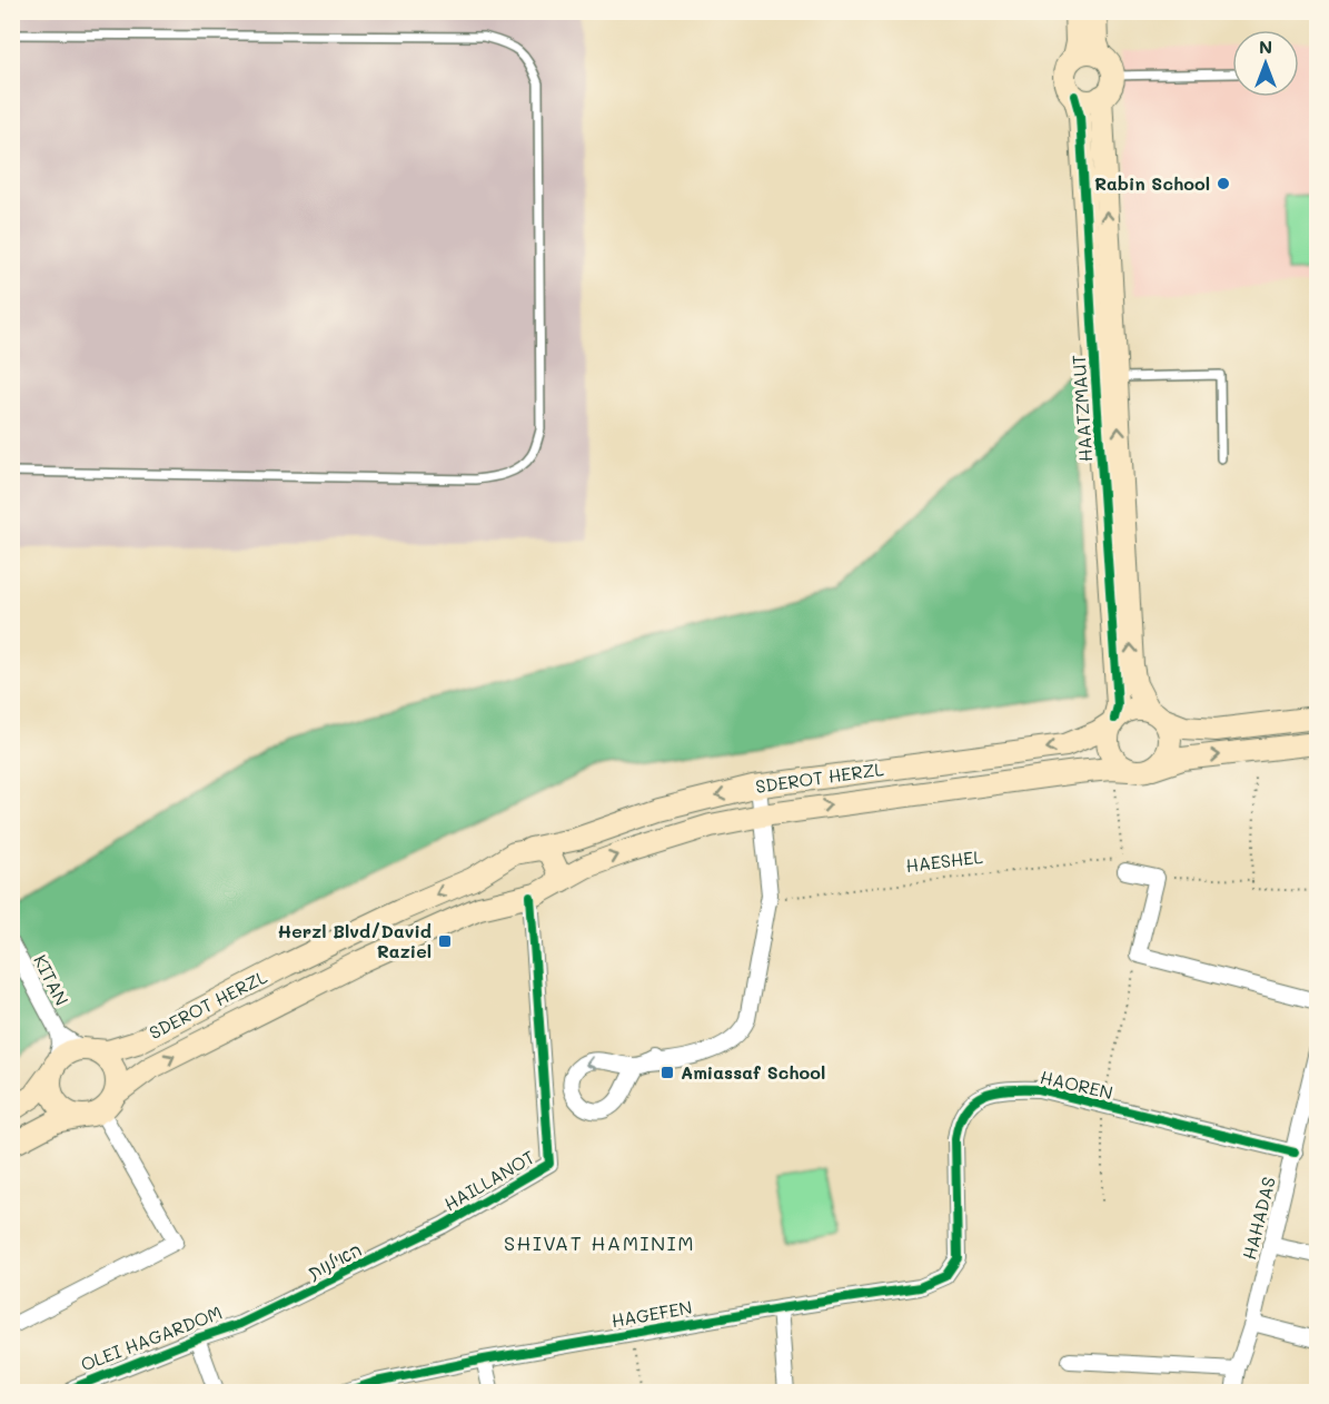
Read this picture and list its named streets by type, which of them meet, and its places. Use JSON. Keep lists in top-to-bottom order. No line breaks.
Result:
{"streets":{"main road":["HAATZMAUT","SDEROT HERZL"],"street":["KITAN","HAOREN","HAHADAS","האילנות","HAGEFEN","OLEI HAGARDOM"],"path":["HAESHEL"],"cycle path":["HAILLANOT"]},"crossings":[["HAATZMAUT","SDEROT HERZL"],["HAATZMAUT","HAESHEL"],["SDEROT HERZL","HAESHEL"],["SDEROT HERZL","KITAN"],["SDEROT HERZL","האילנות"],["HAOREN","HAHADAS"],["HAOREN","HAGEFEN"],["האילנות","OLEI HAGARDOM"]],"districts":["SHIVAT HAMINIM"],"places":{"other":["Rabin School"],"transit":["Herzl Blvd/David Raziel","Amiassaf School"]},"north":"top"}
